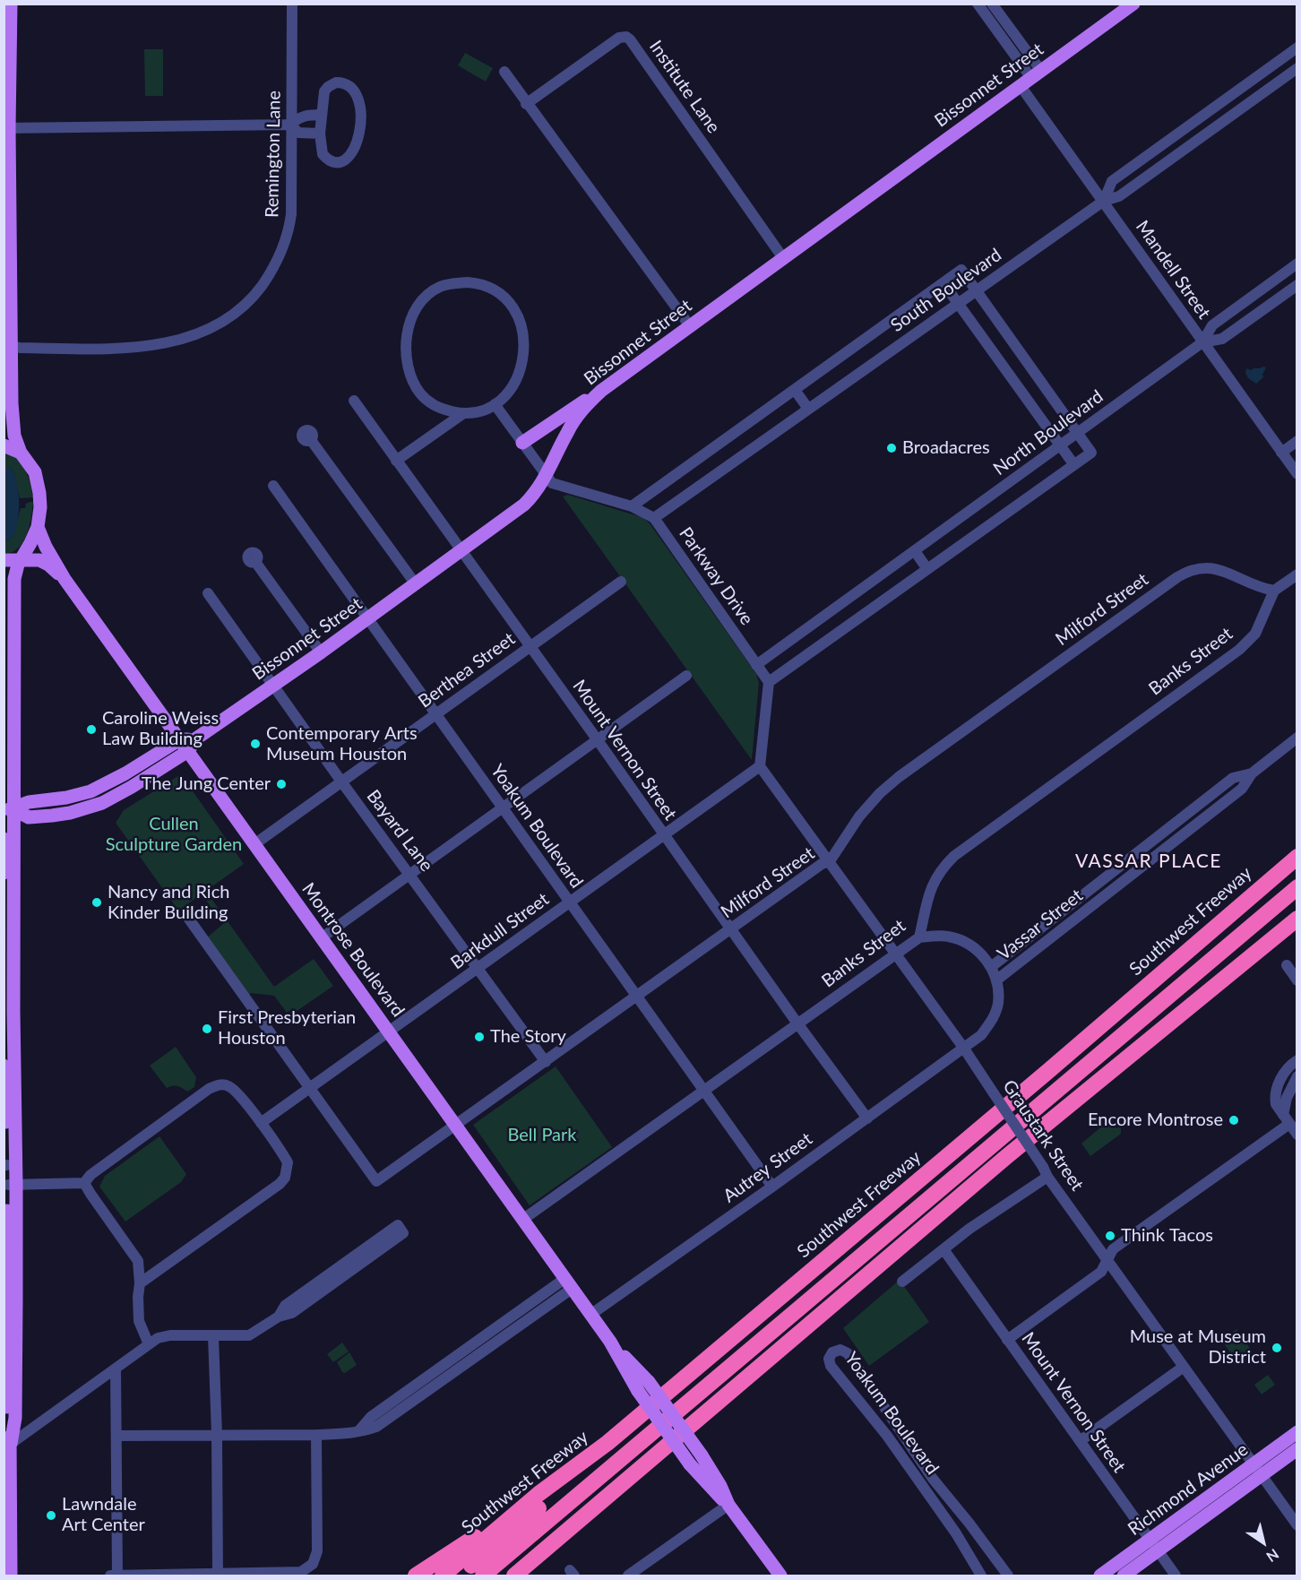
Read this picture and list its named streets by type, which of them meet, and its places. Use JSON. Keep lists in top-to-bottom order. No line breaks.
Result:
{"streets":{"highway":["Southwest Freeway"],"main road":["Bissonnet Street","Montrose Boulevard","Richmond Avenue"],"street":["Institute Lane","Remington Lane","Mandell Street","South Boulevard","North Boulevard","Parkway Drive","Milford Street","Banks Street","Berthea Street","Mount Vernon Street","Yoakum Boulevard","Bayard Lane","Vassar Street","Barkdull Street","Graustark Street","Autrey Street"]},"crossings":[["Bissonnet Street","Institute Lane"],["Bissonnet Street","Mandell Street"],["Bissonnet Street","Parkway Drive"],["Bissonnet Street","Mount Vernon Street"],["Bissonnet Street","Yoakum Boulevard"],["Bissonnet Street","Bayard Lane"],["Bissonnet Street","Montrose Boulevard"],["Mandell Street","South Boulevard"],["Mandell Street","North Boulevard"],["South Boulevard","Parkway Drive"],["North Boulevard","Parkway Drive"],["Milford Street","Banks Street"],["Milford Street","Mount Vernon Street"],["Milford Street","Yoakum Boulevard"],["Milford Street","Bayard Lane"],["Milford Street","Barkdull Street"],["Milford Street","Montrose Boulevard"],["Milford Street","Graustark Street"],["Banks Street","Mount Vernon Street"],["Banks Street","Yoakum Boulevard"],["Banks Street","Vassar Street"],["Banks Street","Montrose Boulevard"],["Banks Street","Graustark Street"],["Berthea Street","Mount Vernon Street"],["Berthea Street","Yoakum Boulevard"],["Berthea Street","Bayard Lane"],["Berthea Street","Montrose Boulevard"],["Mount Vernon Street","Barkdull Street"],["Mount Vernon Street","Autrey Street"],["Mount Vernon Street","Richmond Avenue"],["Yoakum Boulevard","Barkdull Street"],["Yoakum Boulevard","Autrey Street"],["Bayard Lane","Barkdull Street"],["Vassar Street","Graustark Street"],["Vassar Street","Autrey Street"],["Barkdull Street","Montrose Boulevard"],["Barkdull Street","Graustark Street"],["Montrose Boulevard","Autrey Street"],["Graustark Street","Autrey Street"],["Graustark Street","Richmond Avenue"]],"districts":["VASSAR PLACE"],"parks":["Cullen Sculpture Garden","Bell Park"],"places":["Broadacres","Caroline Weiss Law Building","Contemporary Arts Museum Houston","The Jung Center","Nancy and Rich Kinder Building","First Presbyterian Houston","The Story","Encore Montrose","Think Tacos","Muse at Museum District","Lawndale Art Center"],"north":"bottom right"}
